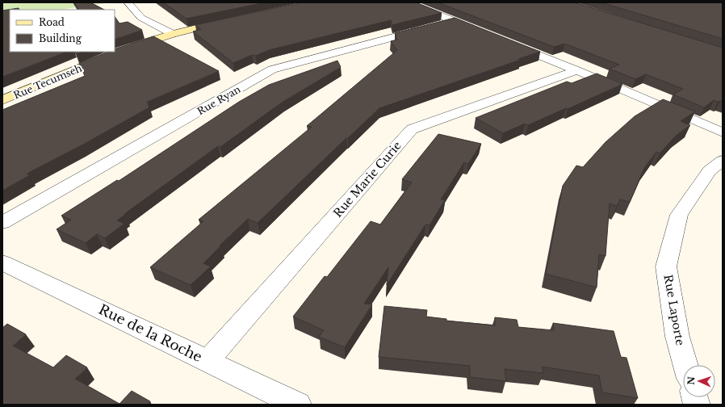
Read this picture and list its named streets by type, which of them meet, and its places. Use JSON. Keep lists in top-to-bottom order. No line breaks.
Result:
{"streets":{"street":["Rue Tecumseh","Rue Ryan","Rue Marie Curie","Rue Laporte","Rue de la Roche"]},"crossings":[["Rue Marie Curie","Rue de la Roche"]],"legend":["Road","Building"],"north":"left"}
